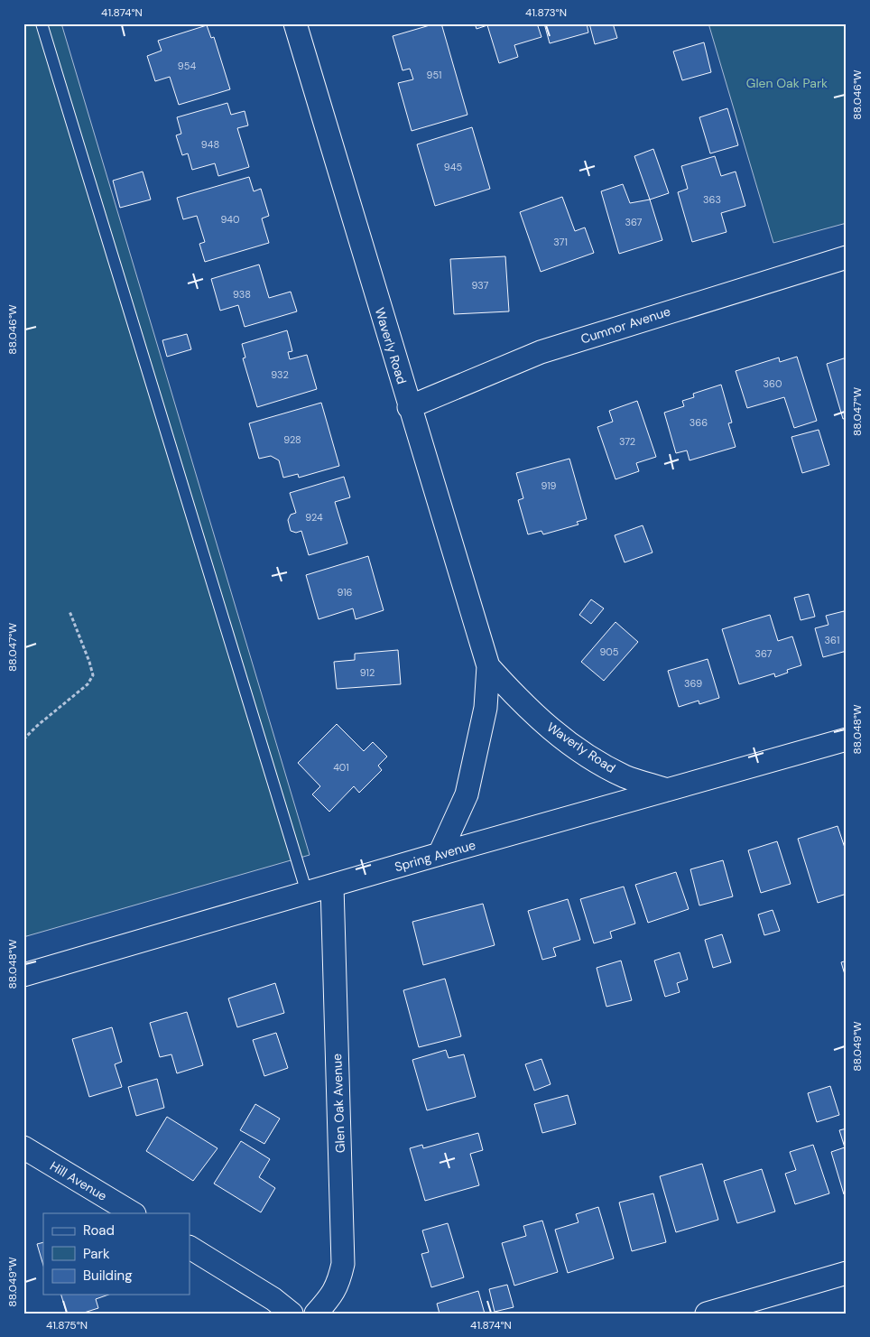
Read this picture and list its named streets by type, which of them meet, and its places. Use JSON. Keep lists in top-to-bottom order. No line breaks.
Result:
{"streets":{"street":["Cumnor Avenue","Waverly Road","Spring Avenue","Glen Oak Avenue","Hill Avenue"]},"crossings":[["Cumnor Avenue","Waverly Road"],["Waverly Road","Spring Avenue"],["Spring Avenue","Glen Oak Avenue"]],"parks":["Glen Oak Park"],"house_numbers":["954","951","948","945","363","940","367","371","937","938","932","360","366","928","372","919","924","916","361","905","367","912","369","401"],"legend":["Road","Park","Building"],"coordinates":["41.874°N","41.873°N","88.046°W","88.047°W","88.048°W","88.049°W","41.875°N"]}
